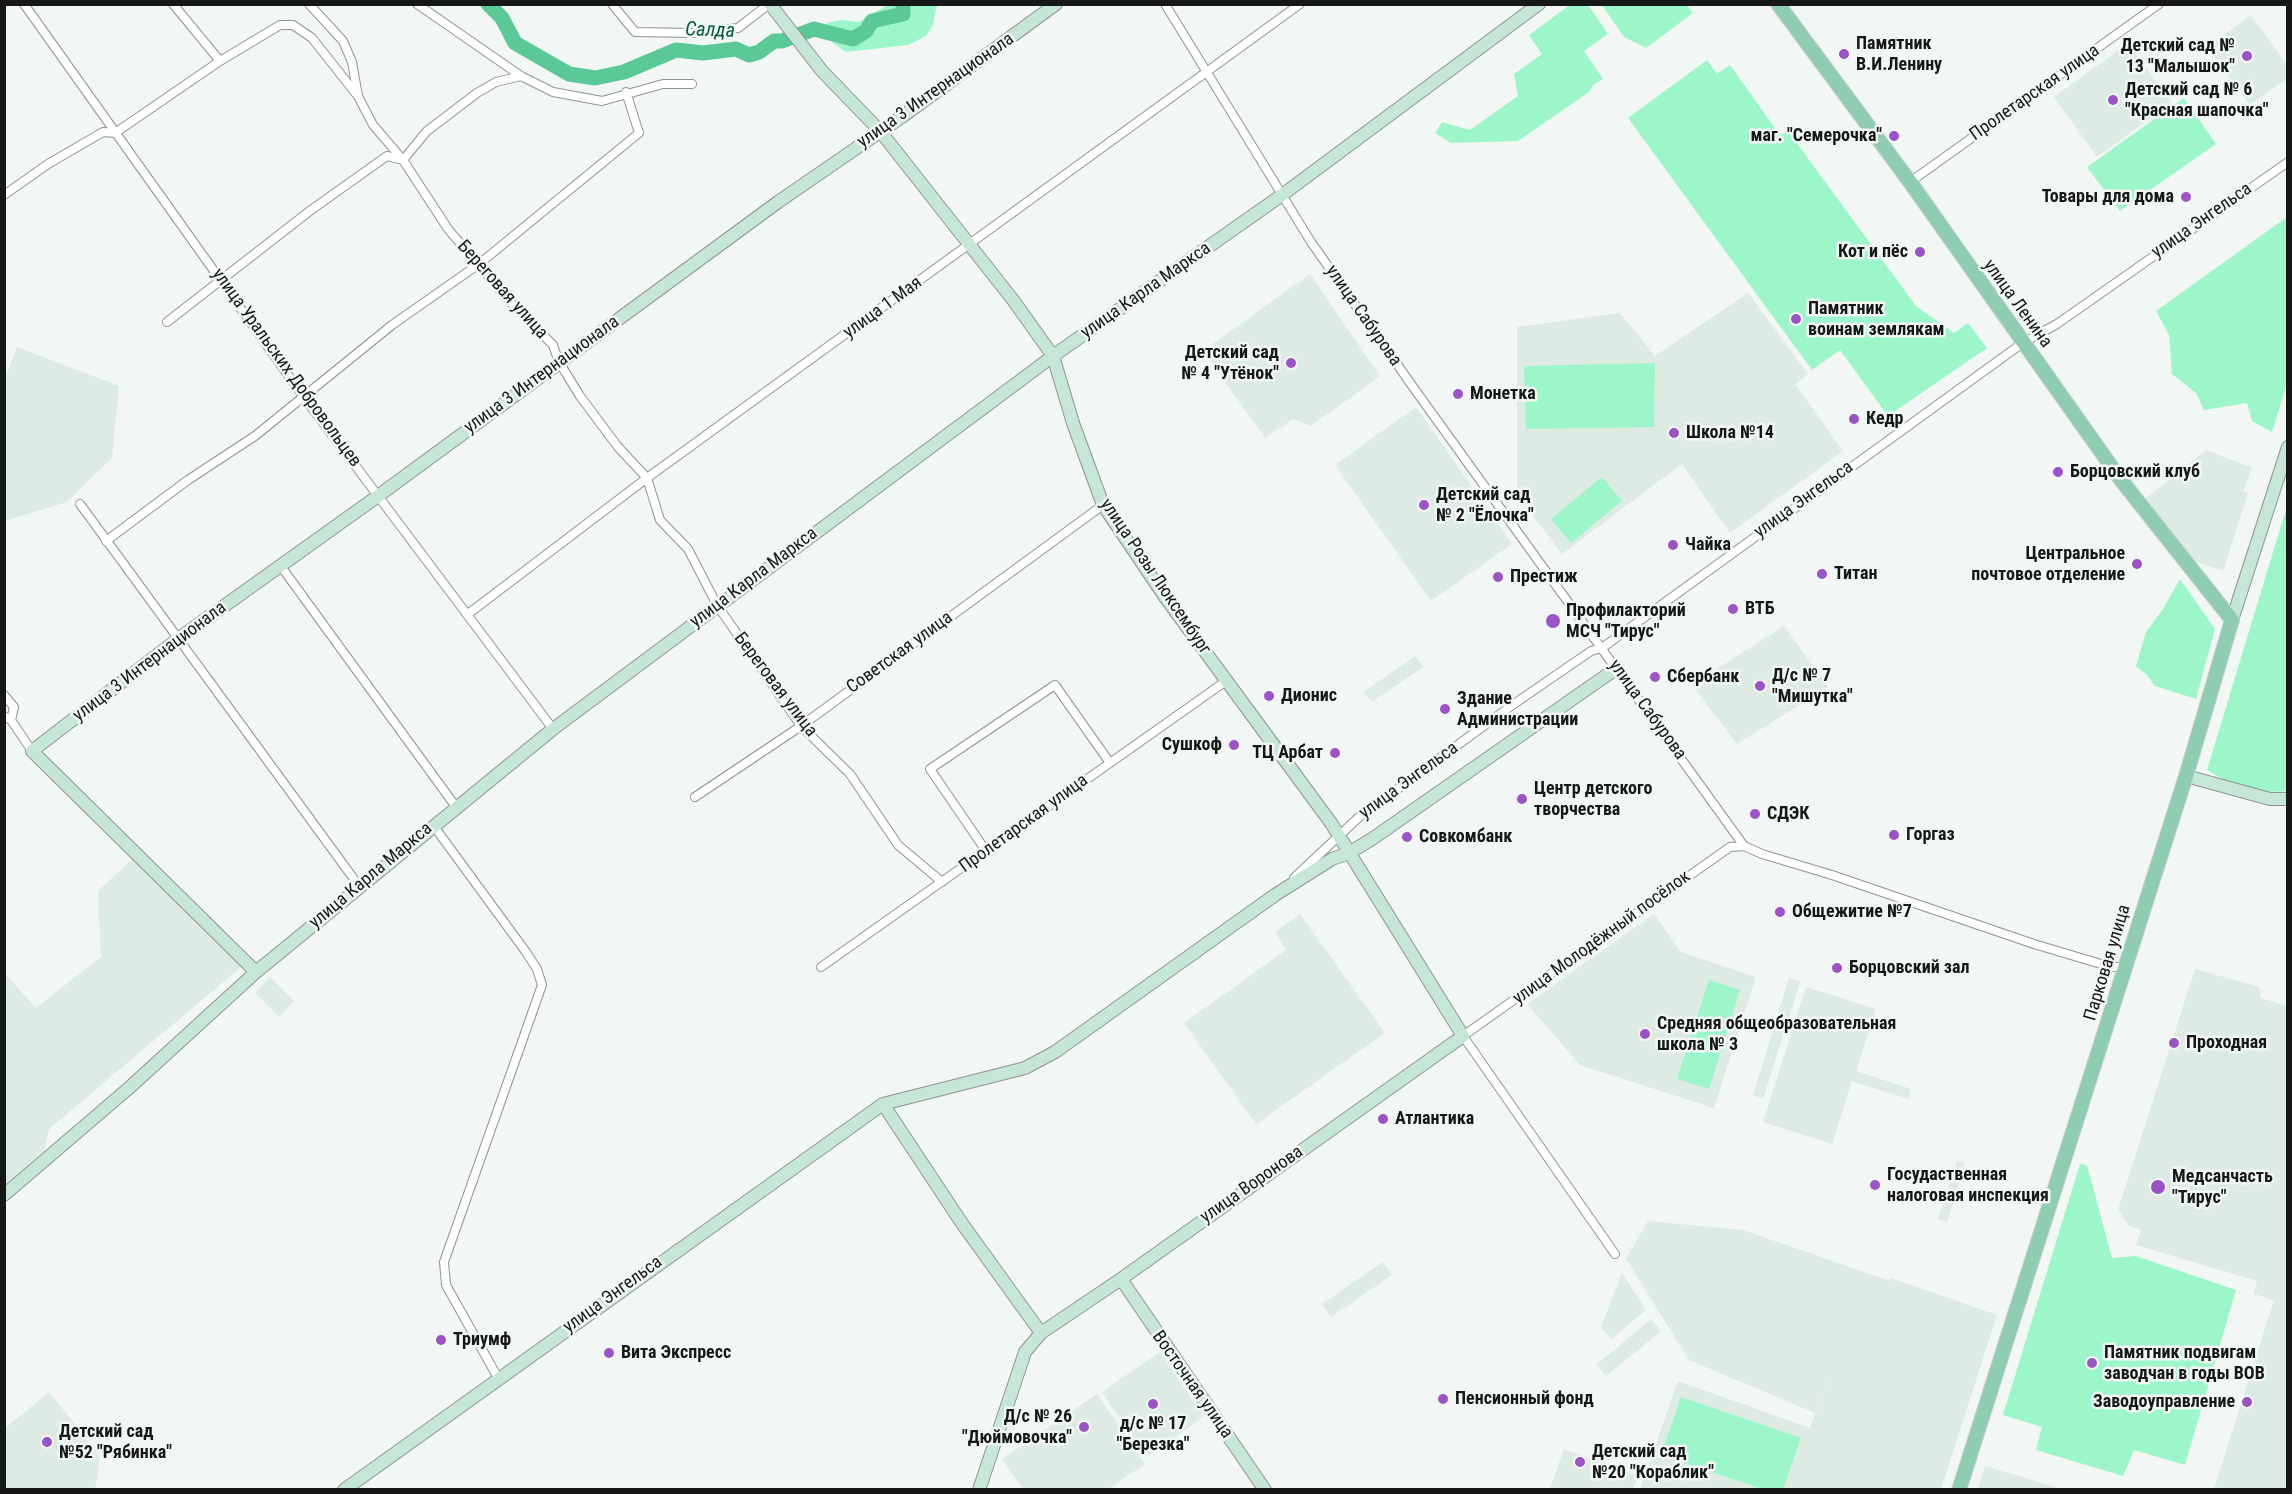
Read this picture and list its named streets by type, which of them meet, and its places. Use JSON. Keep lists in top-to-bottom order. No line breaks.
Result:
{"streets":{"main road":["улица Ленина","Парковая улица"],"street":["улица 3 Интернационала","Пролетарская улица","улица Энгельса","Береговая улица","улица Карла Маркса","улица 1 Мая","улица Сабурова","улица Уральских Добровольцев","улица Розы Люксембург","Советская улица","улица Молодёжный посёлок","улица Воронова","Восточная улица"]},"crossings":[["улица 3 Интернационала","Береговая улица"],["улица 3 Интернационала","улица Уральских Добровольцев"],["улица 3 Интернационала","улица Розы Люксембург"],["Пролетарская улица","Береговая улица"],["Пролетарская улица","улица Ленина"],["Пролетарская улица","улица Розы Люксембург"],["улица Энгельса","улица Ленина"],["улица Энгельса","улица Сабурова"],["улица Энгельса","улица Розы Люксембург"],["Береговая улица","улица Карла Маркса"],["Береговая улица","улица 1 Мая"],["Береговая улица","улица Уральских Добровольцев"],["Береговая улица","Советская улица"],["улица Карла Маркса","улица Сабурова"],["улица Карла Маркса","улица Уральских Добровольцев"],["улица Карла Маркса","улица Розы Люксембург"],["улица Ленина","Парковая улица"],["улица 1 Мая","улица Сабурова"],["улица 1 Мая","улица Уральских Добровольцев"],["улица 1 Мая","улица Розы Люксембург"],["улица Сабурова","улица Молодёжный посёлок"],["улица Розы Люксембург","Советская улица"],["улица Розы Люксембург","улица Молодёжный посёлок"],["улица Розы Люксембург","улица Воронова"],["улица Молодёжный посёлок","улица Воронова"],["улица Воронова","Восточная улица"]],"water":["Салда"],"places":["Памятник В.И.Ленину","Детский сад № 13 \"Малышок\"","Детский сад № 6 \"Красная шапочка\"","маг. \"Семерочка\"","Товары для дома","Кот и пёс","Памятник воинам землякам","Детский сад № 4 \"Утёнок\"","Монетка","Кедр","Школа №14","Борцовский клуб","Детский сад № 2 \"Ёлочка\"","Чайка","Центральное почтовое отделение","Титан","Престиж","ВТБ","Профилакторий МСЧ \"Тирус\"","Сбербанк","Д/с № 7 \"Мишутка\"","Дионис","Здание Администрации","Сушкоф","ТЦ Арбат","Центр детского творчества","СДЭК","Горгаз","Совкомбанк","Общежитие №7","Борцовский зал","Средняя общеобразовательная школа № 3","Проходная","Атлантика","Госудаственная налоговая инспекция","Медсанчасть \"Тирус\"","Триумф","Вита Экспресс","Памятник подвигам заводчан в годы ВОВ","Пенсионный фонд","Заводоуправление","д/с № 17 \"Березка\"","Д/с № 26 \"Дюймовочка\"","Детский сад №52 \"Рябинка\"","Детский сад №20 \"Кораблик\""]}
